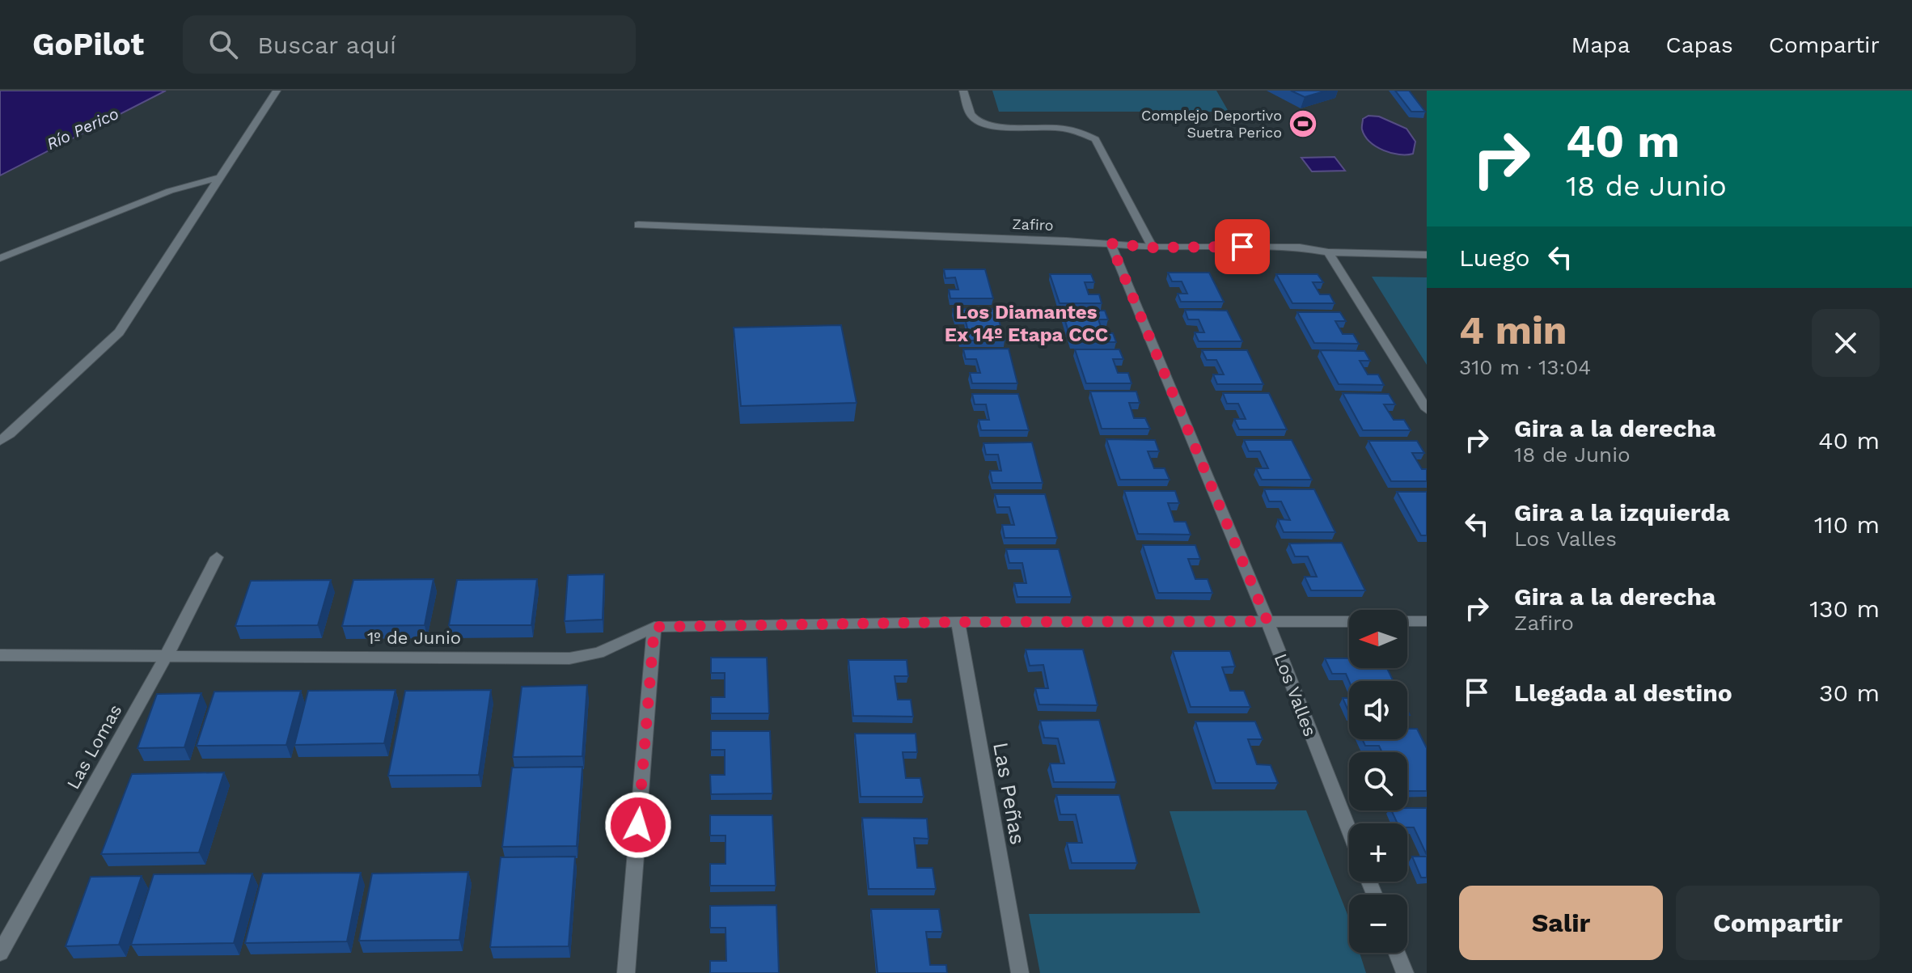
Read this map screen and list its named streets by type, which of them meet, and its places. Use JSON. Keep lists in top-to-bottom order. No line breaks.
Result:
{"streets":{"street":["Zafiro","1º de Junio","Los Valles","Las Lomas","Las Peñas"]},"crossings":[["Zafiro","Los Valles"],["1º de Junio","Las Lomas"]],"districts":["Los Diamantes Ex 14º Etapa CCC"],"water":["Río Perico"],"places":{"sports":["Complejo Deportivo Suetra Perico"]},"north":"left","page":{"header":"GoPilot","search":"Buscar aquí","nav":["Mapa","Capas","Compartir"],"turn":["40 m","18 de Junio"],"then":"Luego","heading":["4 min","310 m · 13:04"],"list":[{"name":"Gira a la derecha","note":"18 de Junio","value":"40 m"},{"name":"Gira a la izquierda","note":"Los Valles","value":"110 m"},{"name":"Gira a la derecha","note":"Zafiro","value":"130 m"},{"name":"Llegada al destino","value":"30 m"}],"map_buttons":["+","−"],"buttons":["Salir","Compartir"]}}
